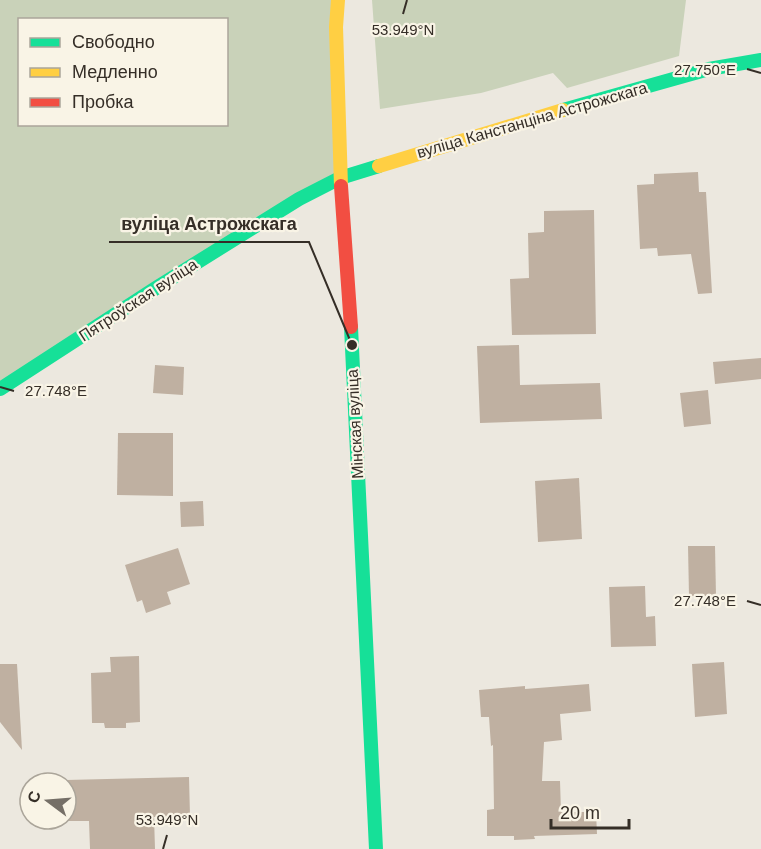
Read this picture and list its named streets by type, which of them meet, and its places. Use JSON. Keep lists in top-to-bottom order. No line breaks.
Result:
{"streets":{"main road":["вуліца Канстанціна Астрожскага","Пятроўская вуліца","Мінская вуліца"]},"crossings":[["вуліца Канстанціна Астрожскага","Пятроўская вуліца"],["вуліца Канстанціна Астрожскага","Мінская вуліца"],["Пятроўская вуліца","Мінская вуліца"]],"places":["вуліца Астрожскага"],"legend":["Свободно","Медленно","Пробка"],"scale_bar":"20 m","north":"left","coordinates":["53.949°N","27.750°E","27.748°E"]}
